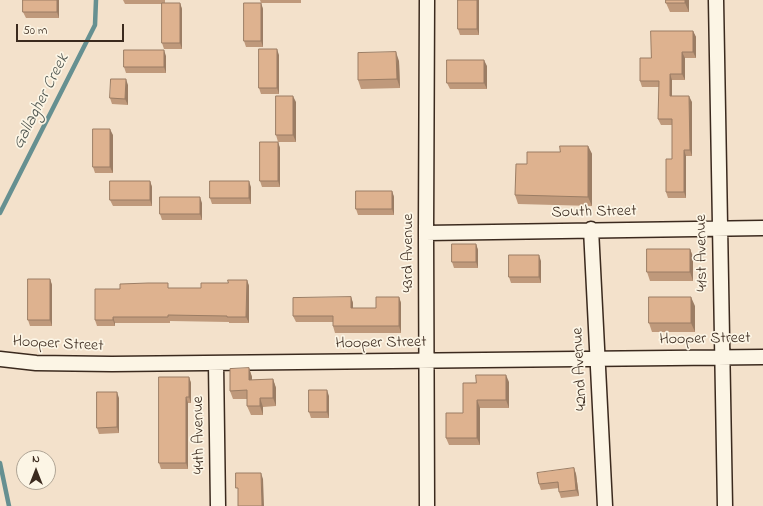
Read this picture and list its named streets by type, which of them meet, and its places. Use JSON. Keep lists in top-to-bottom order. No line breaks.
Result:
{"streets":{"street":["South Street","43rd Avenue","41st Avenue","Hooper Street","42nd Avenue","44th Avenue"]},"crossings":[["South Street","43rd Avenue"],["South Street","41st Avenue"],["South Street","42nd Avenue"],["43rd Avenue","Hooper Street"],["41st Avenue","Hooper Street"],["Hooper Street","42nd Avenue"],["Hooper Street","44th Avenue"]],"water":["Gallagher Creek"],"scale_bar":"50 m","north":"top"}
